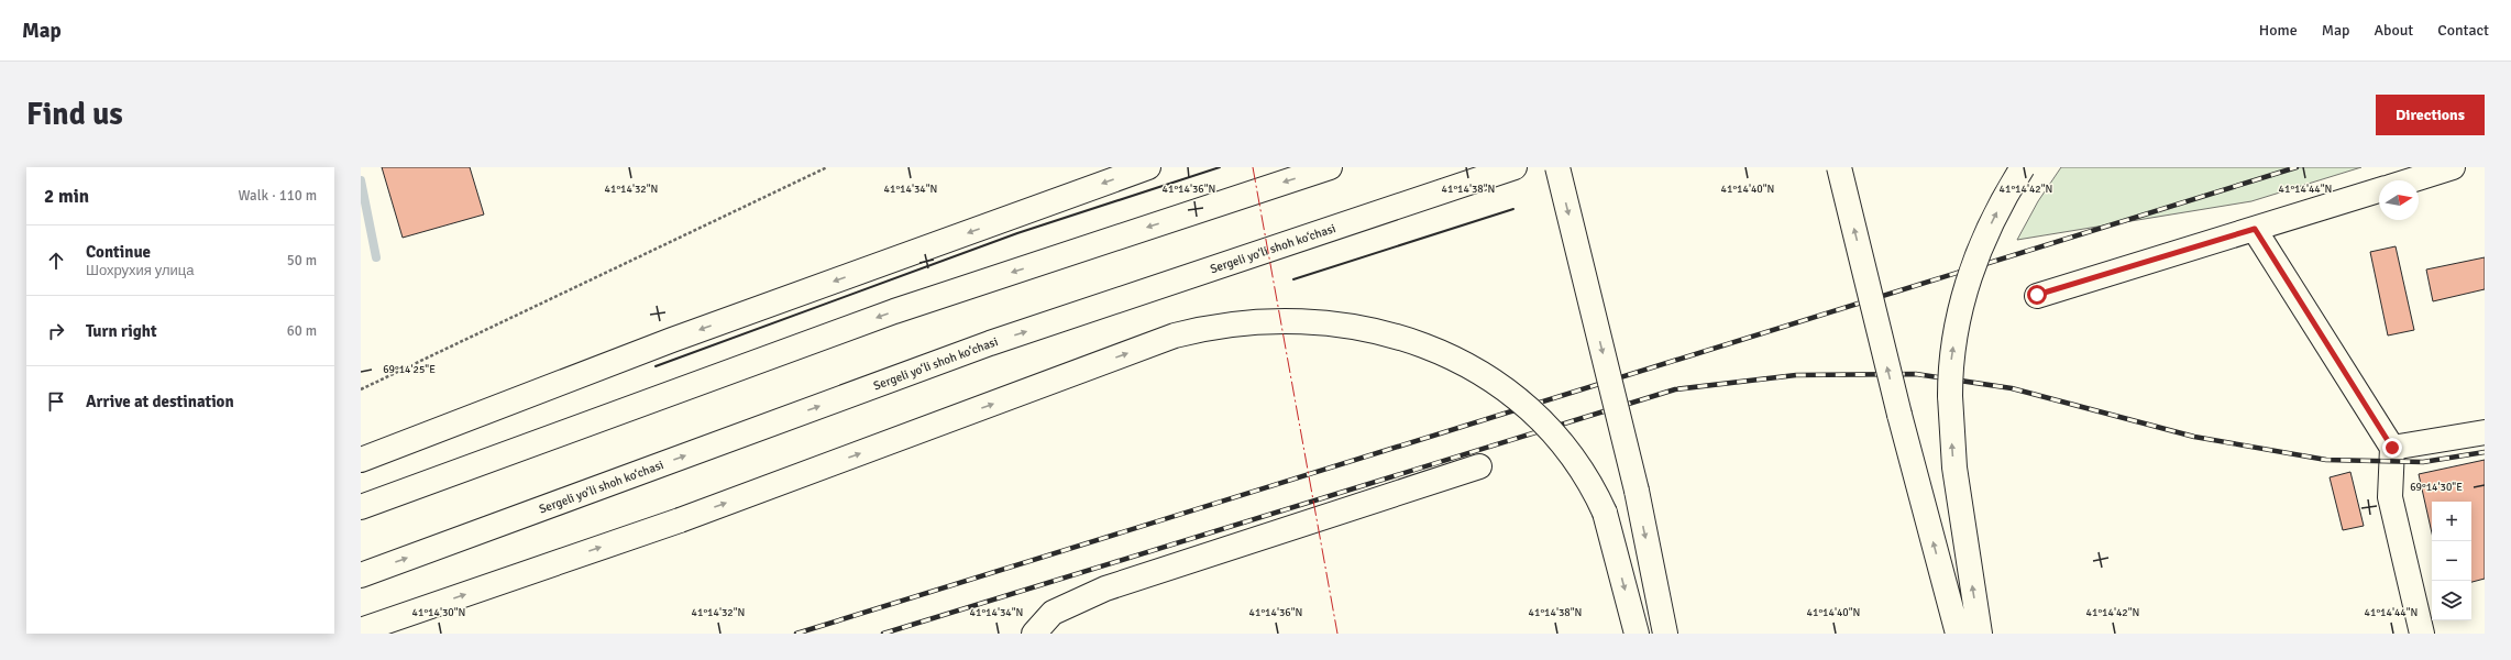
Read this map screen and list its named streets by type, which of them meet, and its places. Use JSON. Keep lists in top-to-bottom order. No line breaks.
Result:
{"streets":{"main road":["Sergeli yo‘li shoh ko‘chasi"]},"north":"right","page":{"header":"Map","nav":["Home","Map","About","Contact"],"buttons":"Directions","title":"Find us","heading":["2 min","Walk · 110 m"],"list":[["Continue","Шохрухия улица","50 m"],["Turn right","60 m"],"Arrive at destination"],"map_buttons":["+","−"]},"coordinates":["41°14'32\"N","41°14'34\"N","41°14'36\"N","41°14'38\"N","41°14'40\"N","41°14'42\"N","41°14'44\"N","69°14'25\"E","69°14'30\"E","41°14'30\"N"]}
